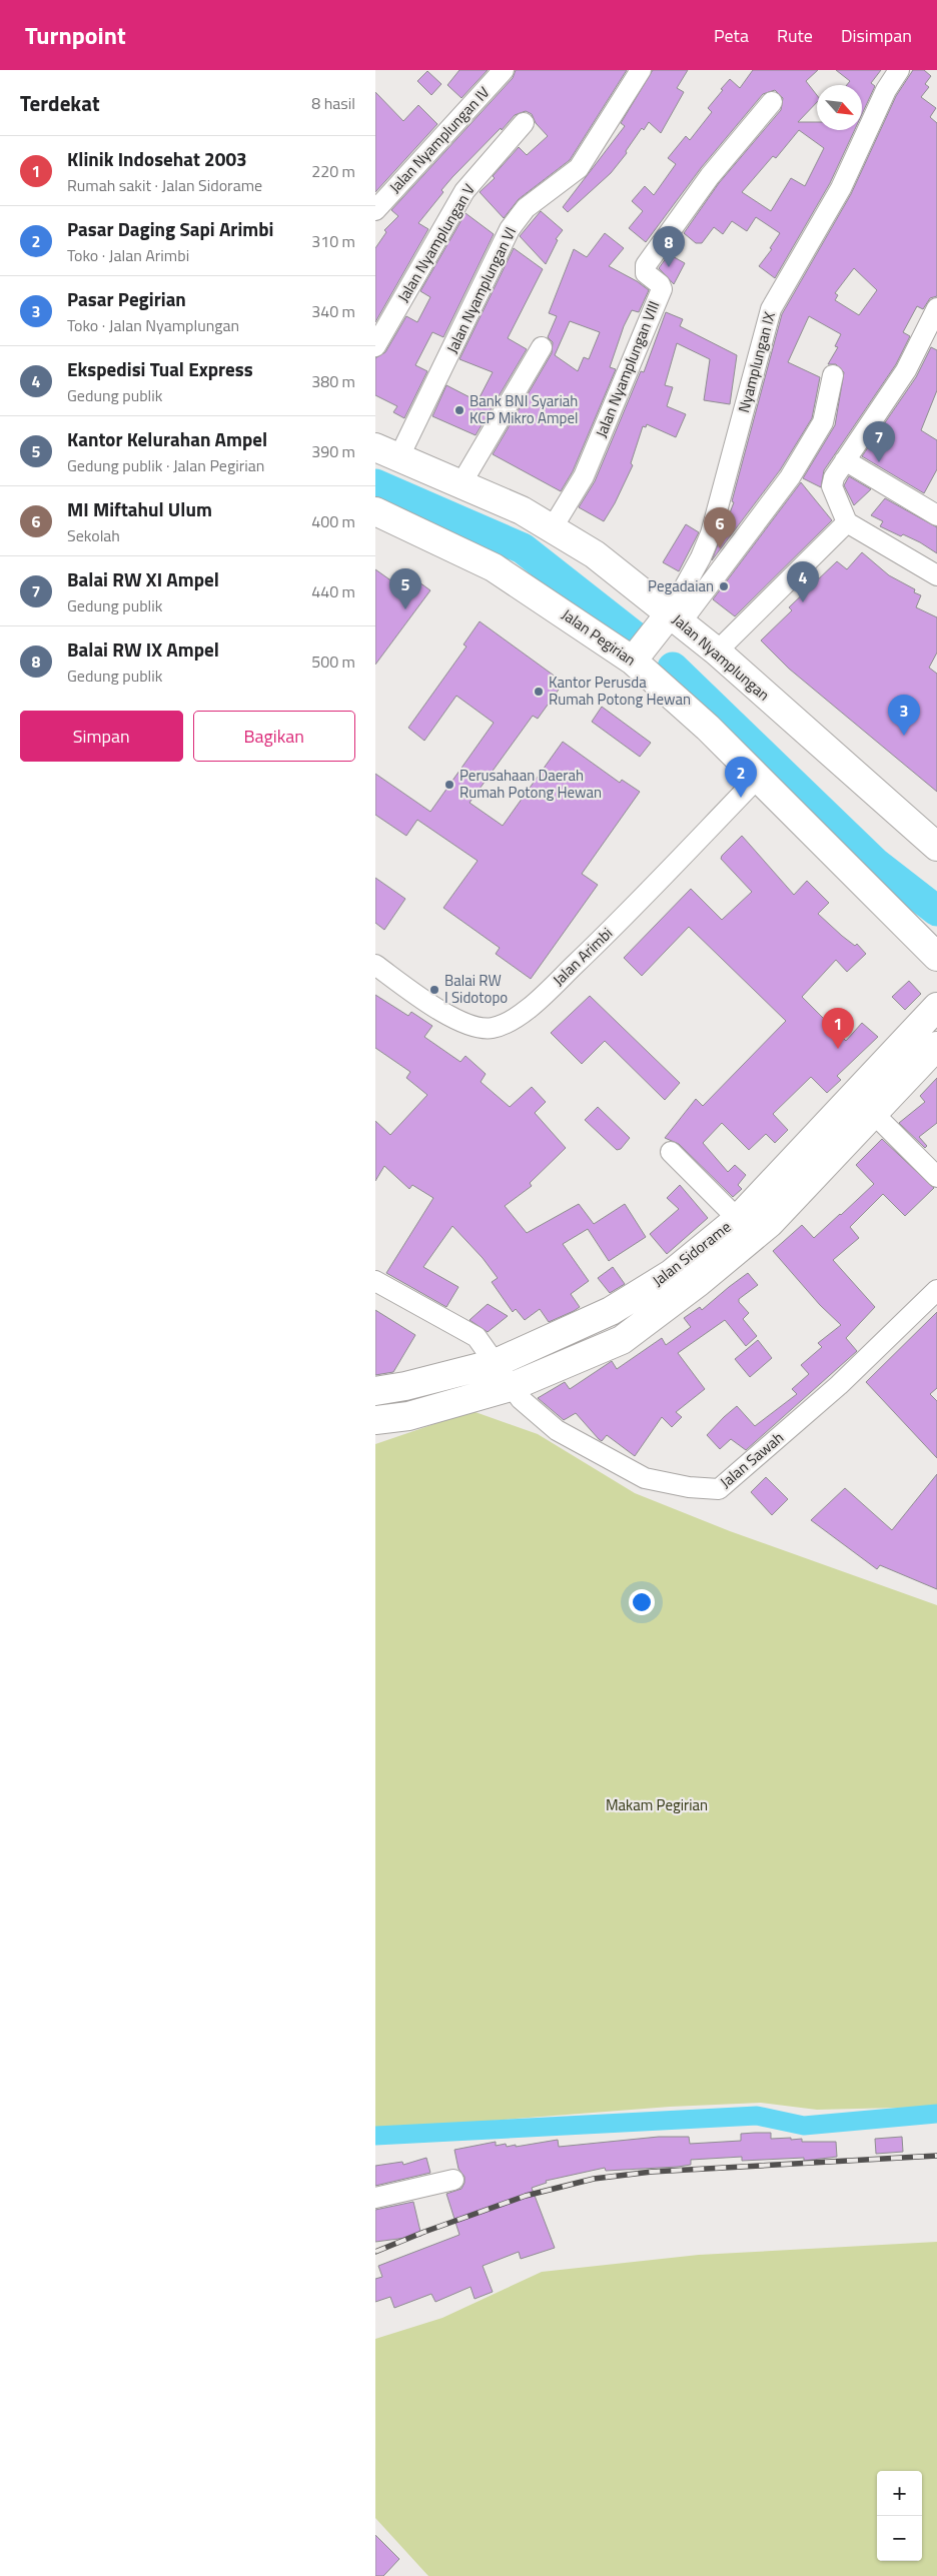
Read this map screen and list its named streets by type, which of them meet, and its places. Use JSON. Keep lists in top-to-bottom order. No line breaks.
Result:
{"streets":{"main road":["Jalan Pegirian","Jalan Nyamplungan","Jalan Sidorame"],"street":["Jalan Nyamplungan IV","Jalan Nyamplungan V","Jalan Nyamplungan VI","Nyamplungan IX","Jalan Nyamplungan VIII","Jalan Arimbi","Jalan Sawah"]},"crossings":[["Jalan Nyamplungan VI","Jalan Nyamplungan"],["Nyamplungan IX","Jalan Nyamplungan"],["Jalan Nyamplungan VIII","Jalan Nyamplungan"],["Jalan Pegirian","Jalan Arimbi"],["Jalan Sidorame","Jalan Sawah"]],"parks":["Makam Pegirian"],"places":["Bank BNI Syariah KCP Mikro Ampel","Pegadaian","Kantor Perusda Rumah Potong Hewan","Perusahaan Daerah Rumah Potong Hewan","Balai RW I Sidotopo"],"north":"bottom right","page":{"header":"Turnpoint","nav":["Peta","Rute","Disimpan"],"heading":["Terdekat","8 hasil"],"list":[{"mark":"1","name":"Klinik Indosehat 2003","note":"Rumah sakit · Jalan Sidorame","value":"220 m"},{"mark":"2","name":"Pasar Daging Sapi Arimbi","note":"Toko · Jalan Arimbi","value":"310 m"},{"mark":"3","name":"Pasar Pegirian","note":"Toko · Jalan Nyamplungan","value":"340 m"},{"mark":"4","name":"Ekspedisi Tual Express","note":"Gedung publik","value":"380 m"},{"mark":"5","name":"Kantor Kelurahan Ampel","note":"Gedung publik · Jalan Pegirian","value":"390 m"},{"mark":"6","name":"MI Miftahul Ulum","note":"Sekolah","value":"400 m"},{"mark":"7","name":"Balai RW XI Ampel","note":"Gedung publik","value":"440 m"},{"mark":"8","name":"Balai RW IX Ampel","note":"Gedung publik","value":"500 m"}],"pins":["8","7","6","4","5","3","2","1"],"buttons":["Simpan","Bagikan"],"map_buttons":["+","−"]}}
